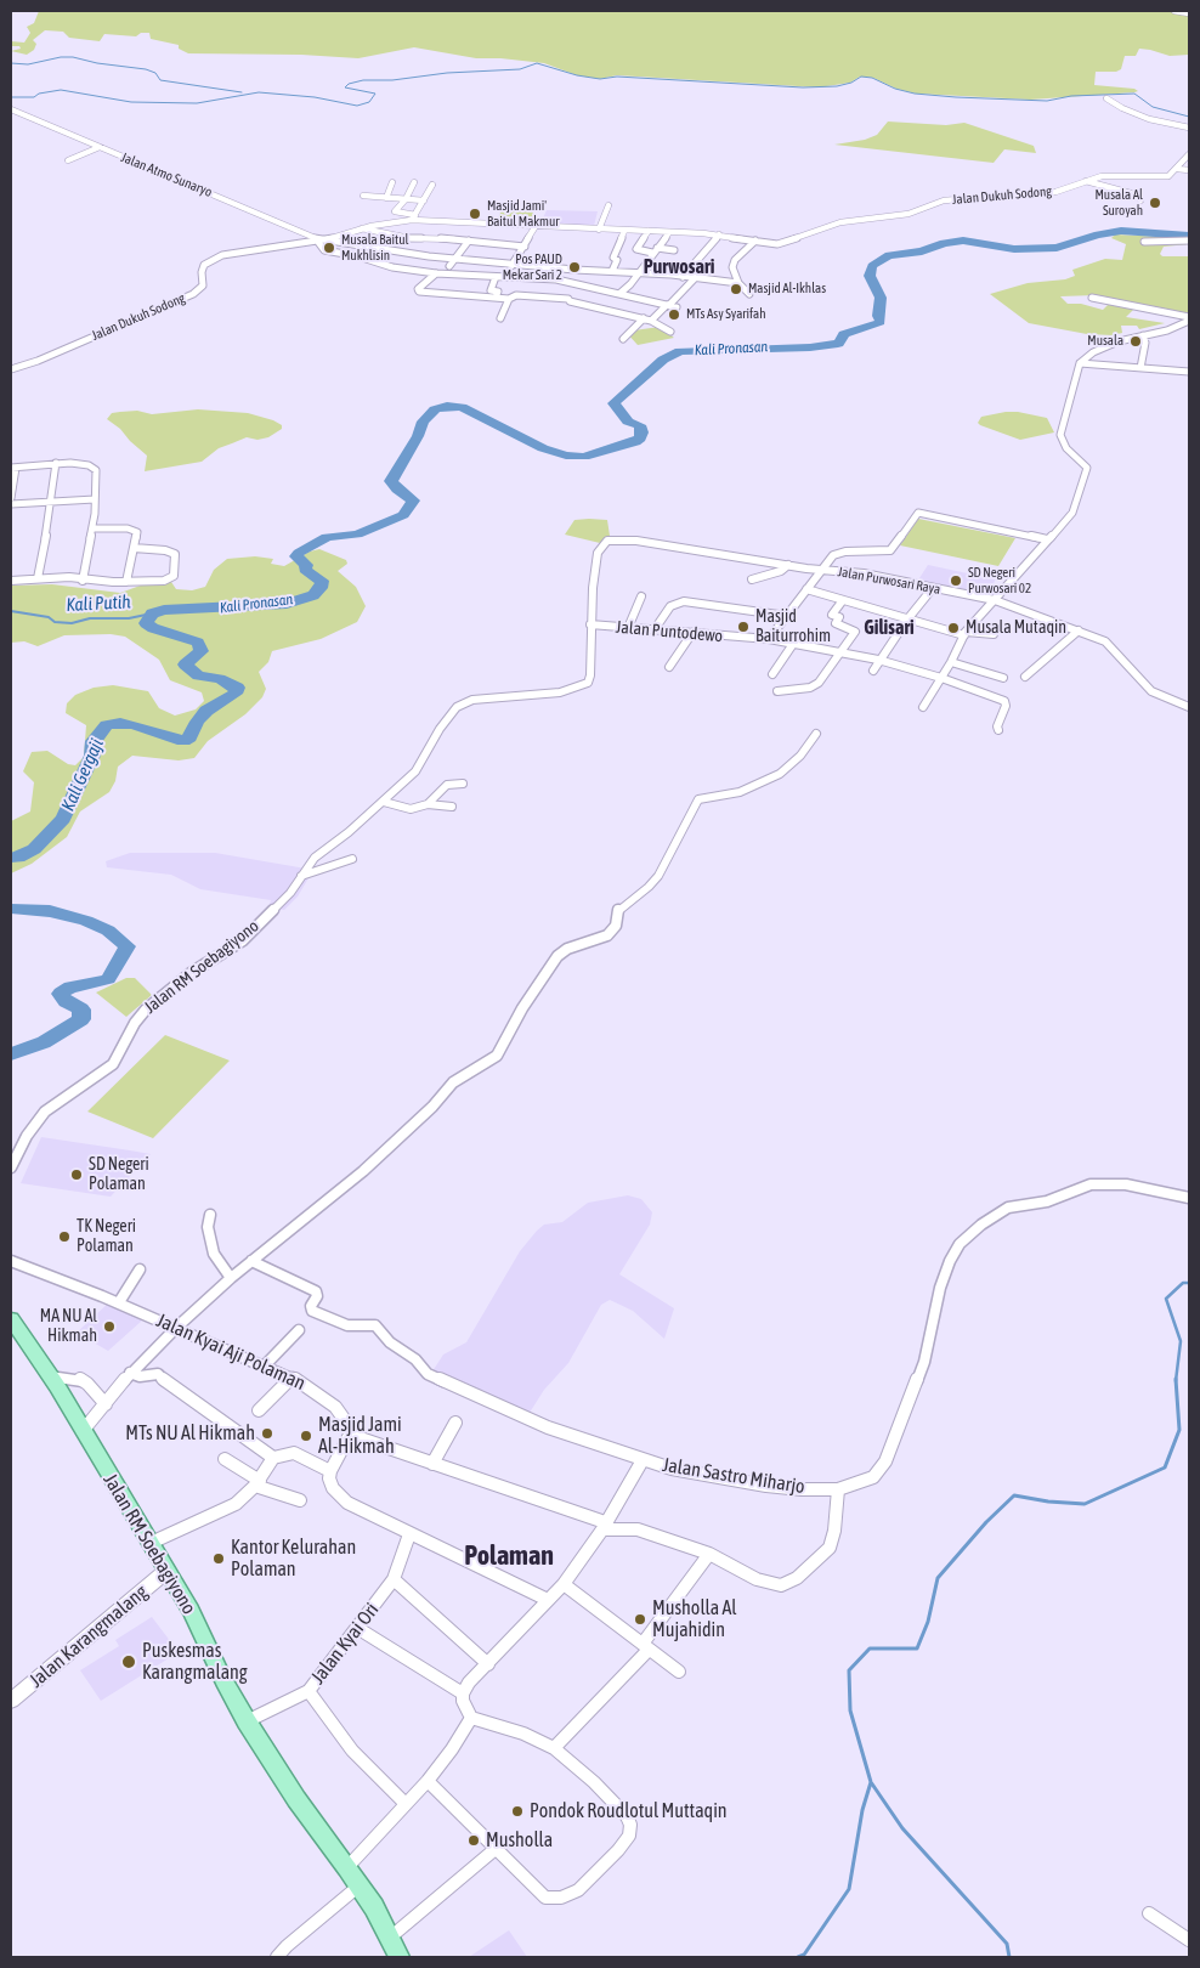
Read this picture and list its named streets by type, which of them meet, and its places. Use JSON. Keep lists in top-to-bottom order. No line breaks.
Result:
{"streets":{"main road":["Jalan RM Soebagiyono"],"street":["Jalan Atmo Sunaryo","Jalan Dukuh Sodong","Jalan Purwosari Raya","Jalan Puntodewo","Jalan Kyai Aji Polaman","Jalan Sastro Miharjo","Jalan Karangmalang","Jalan Kyai Ori"]},"crossings":[["Jalan Atmo Sunaryo","Jalan Dukuh Sodong"],["Jalan Purwosari Raya","Jalan Puntodewo"],["Jalan Purwosari Raya","Jalan RM Soebagiyono"],["Jalan RM Soebagiyono","Jalan Karangmalang"],["Jalan RM Soebagiyono","Jalan Kyai Ori"]],"districts":["Purwosari","Gilisari","Polaman"],"water":["Kali Pronasan","Kali Putih","Kali Gergaji"],"places":["Musala Al Suroyah","Masjid Jami' Baitul Makmur","Musala Baitul Mukhlisin","Pos PAUD Mekar Sari 2","Masjid Al-Ikhlas","MTs Asy Syarifah","Musala","SD Negeri Purwosari 02","Masjid Baiturrohim","Musala Mutaqin","SD Negeri Polaman","TK Negeri Polaman","MA NU Al Hikmah","MTs NU Al Hikmah","Masjid Jami Al-Hikmah","Kantor Kelurahan Polaman","Musholla Al Mujahidin","Puskesmas Karangmalang","Pondok Roudlotul Muttaqin","Musholla"]}
